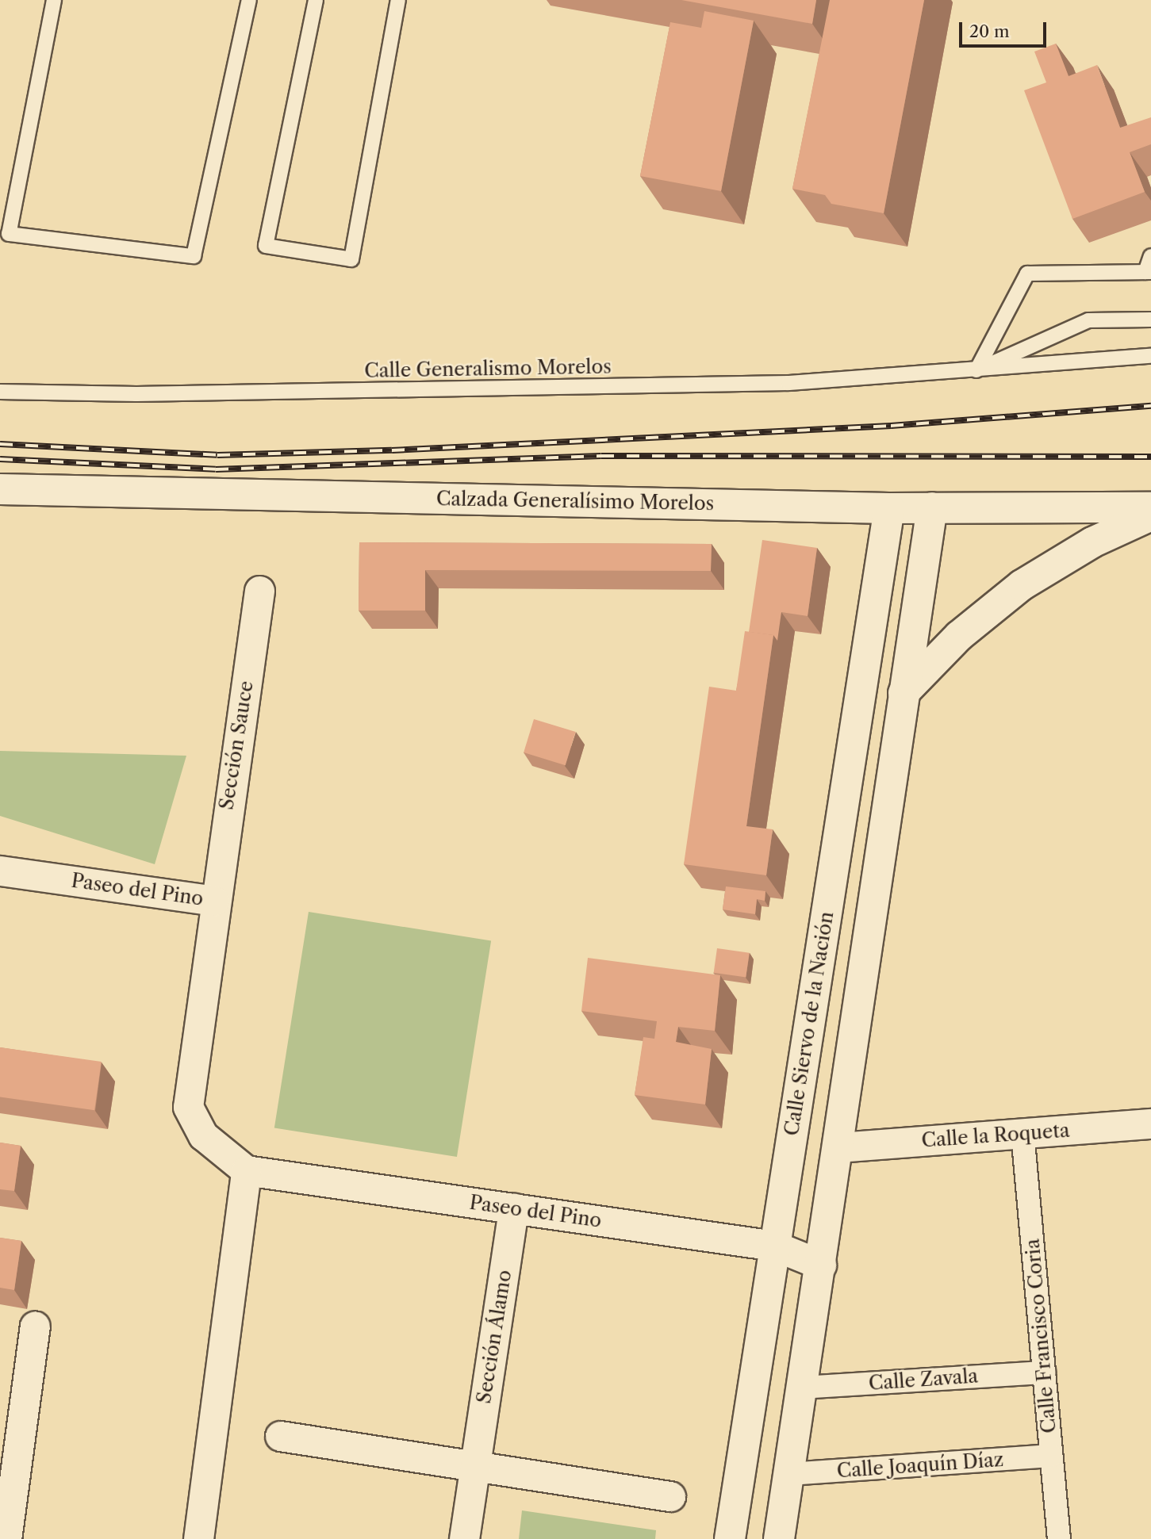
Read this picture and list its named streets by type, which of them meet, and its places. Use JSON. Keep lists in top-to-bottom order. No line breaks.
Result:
{"streets":{"main road":["Calzada Generalísimo Morelos","Calle Siervo de la Nación"],"street":["Sección Sauce","Paseo del Pino","Calle la Roqueta","Calle Francisco Coria","Sección Álamo","Calle Zavala","Calle Joaquín Díaz"],"lane":["Calle Generalismo Morelos"]},"crossings":[["Calzada Generalísimo Morelos","Calle Siervo de la Nación"],["Sección Sauce","Paseo del Pino"],["Paseo del Pino","Calle Siervo de la Nación"],["Paseo del Pino","Sección Álamo"],["Calle la Roqueta","Calle Francisco Coria"],["Calle Francisco Coria","Calle Zavala"],["Calle Francisco Coria","Calle Joaquín Díaz"]],"scale_bar":"20 m"}
